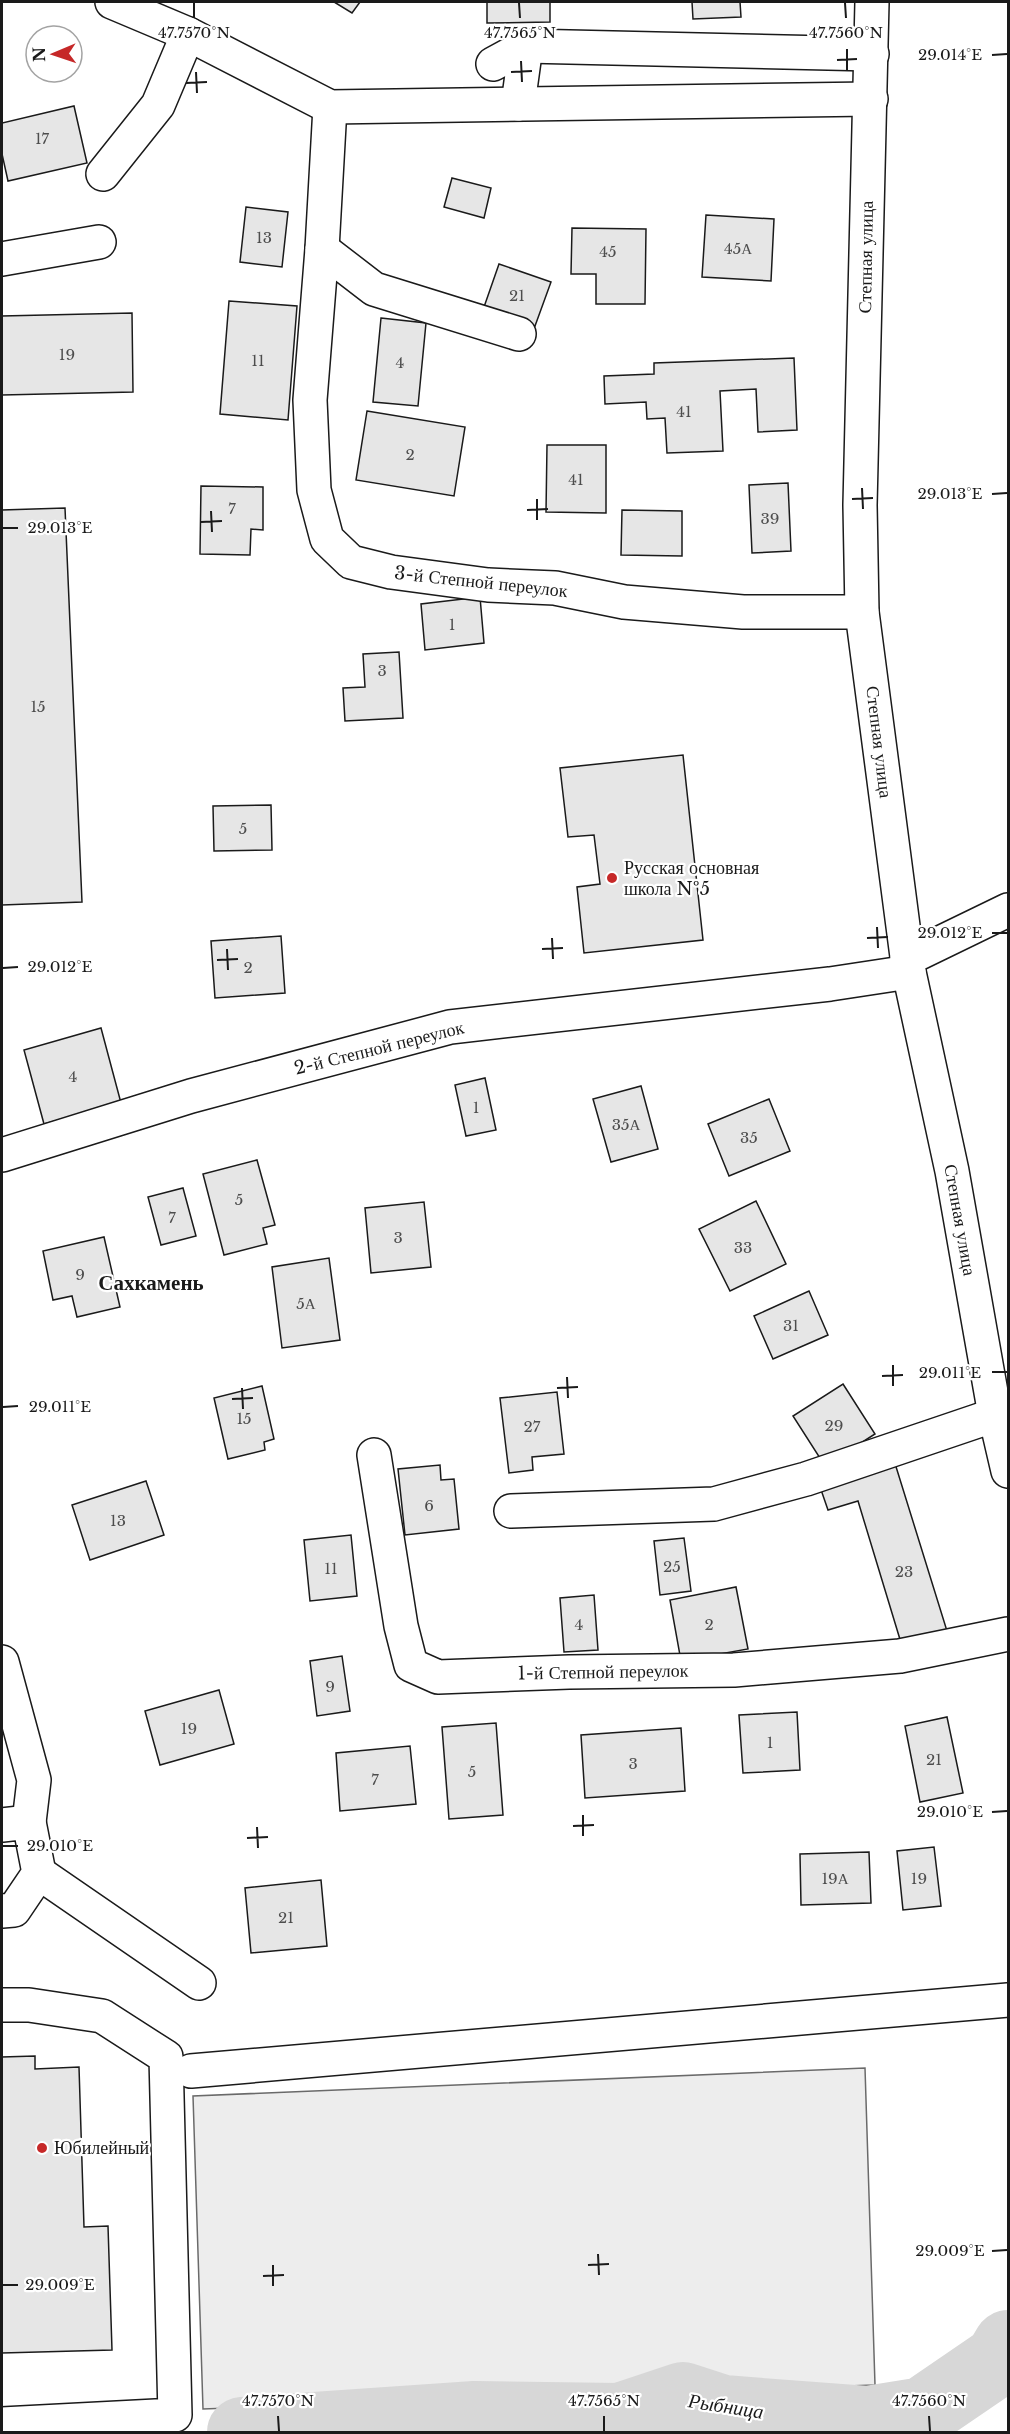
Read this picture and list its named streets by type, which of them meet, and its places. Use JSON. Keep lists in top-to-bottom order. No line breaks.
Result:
{"streets":{"street":["Степная улица","3-й Степной переулок","2-й Степной переулок","1-й Степной переулок"]},"crossings":[["Степная улица","3-й Степной переулок"],["Степная улица","2-й Степной переулок"]],"districts":["Сахкамень"],"water":["Рыбница"],"places":["Русская основная школа №5","Юбилейный"],"house_numbers":["17","13","45А","45","21","19","11","4","41","2","41","7","39","1","3","15","5","2","4","1","35А","35","5","7","3","33","9","5А","31","15","29","27","6","13","25","11","23","4","2","9","19","1","21","3","5","7","19А","19","21"],"north":"left","coordinates":["47.7570°N","47.7565°N","47.7560°N","29.014°E","29.013°E","29.012°E","29.011°E","29.010°E","29.009°E"]}
